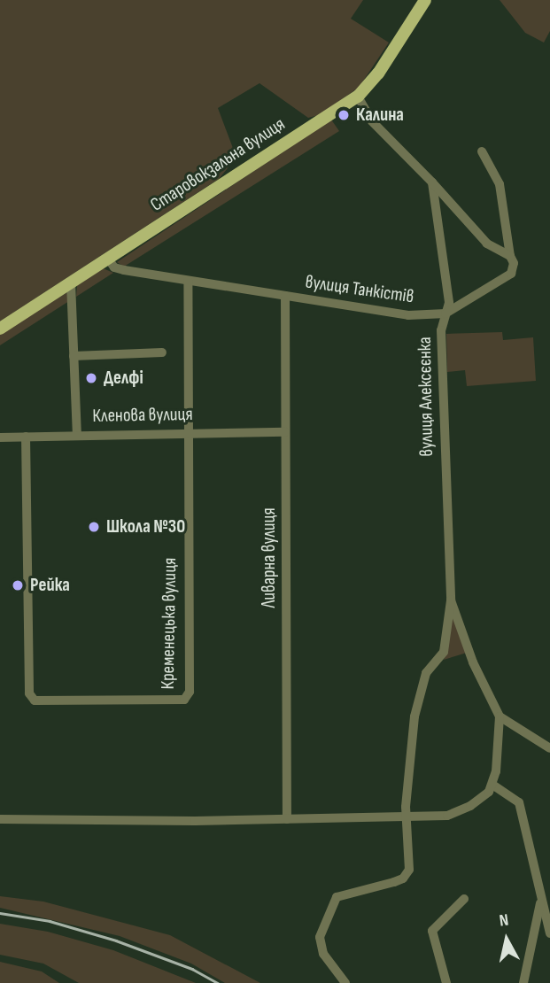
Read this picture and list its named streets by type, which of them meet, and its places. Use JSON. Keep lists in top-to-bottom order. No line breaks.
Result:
{"streets":{"main road":["Старовокзальна вулиця"],"street":["вулиця Танкістів","вулиця Алексєєнка","Кленова вулиця","Ливарна вулиця","Кременецька вулиця"]},"crossings":[["Старовокзальна вулиця","вулиця Танкістів"],["вулиця Танкістів","вулиця Алексєєнка"],["вулиця Танкістів","Ливарна вулиця"],["вулиця Танкістів","Кременецька вулиця"],["Кленова вулиця","Ливарна вулиця"],["Кленова вулиця","Кременецька вулиця"]],"places":["Калина","Делфі","Школа №30","Рейка"],"north":"top"}
